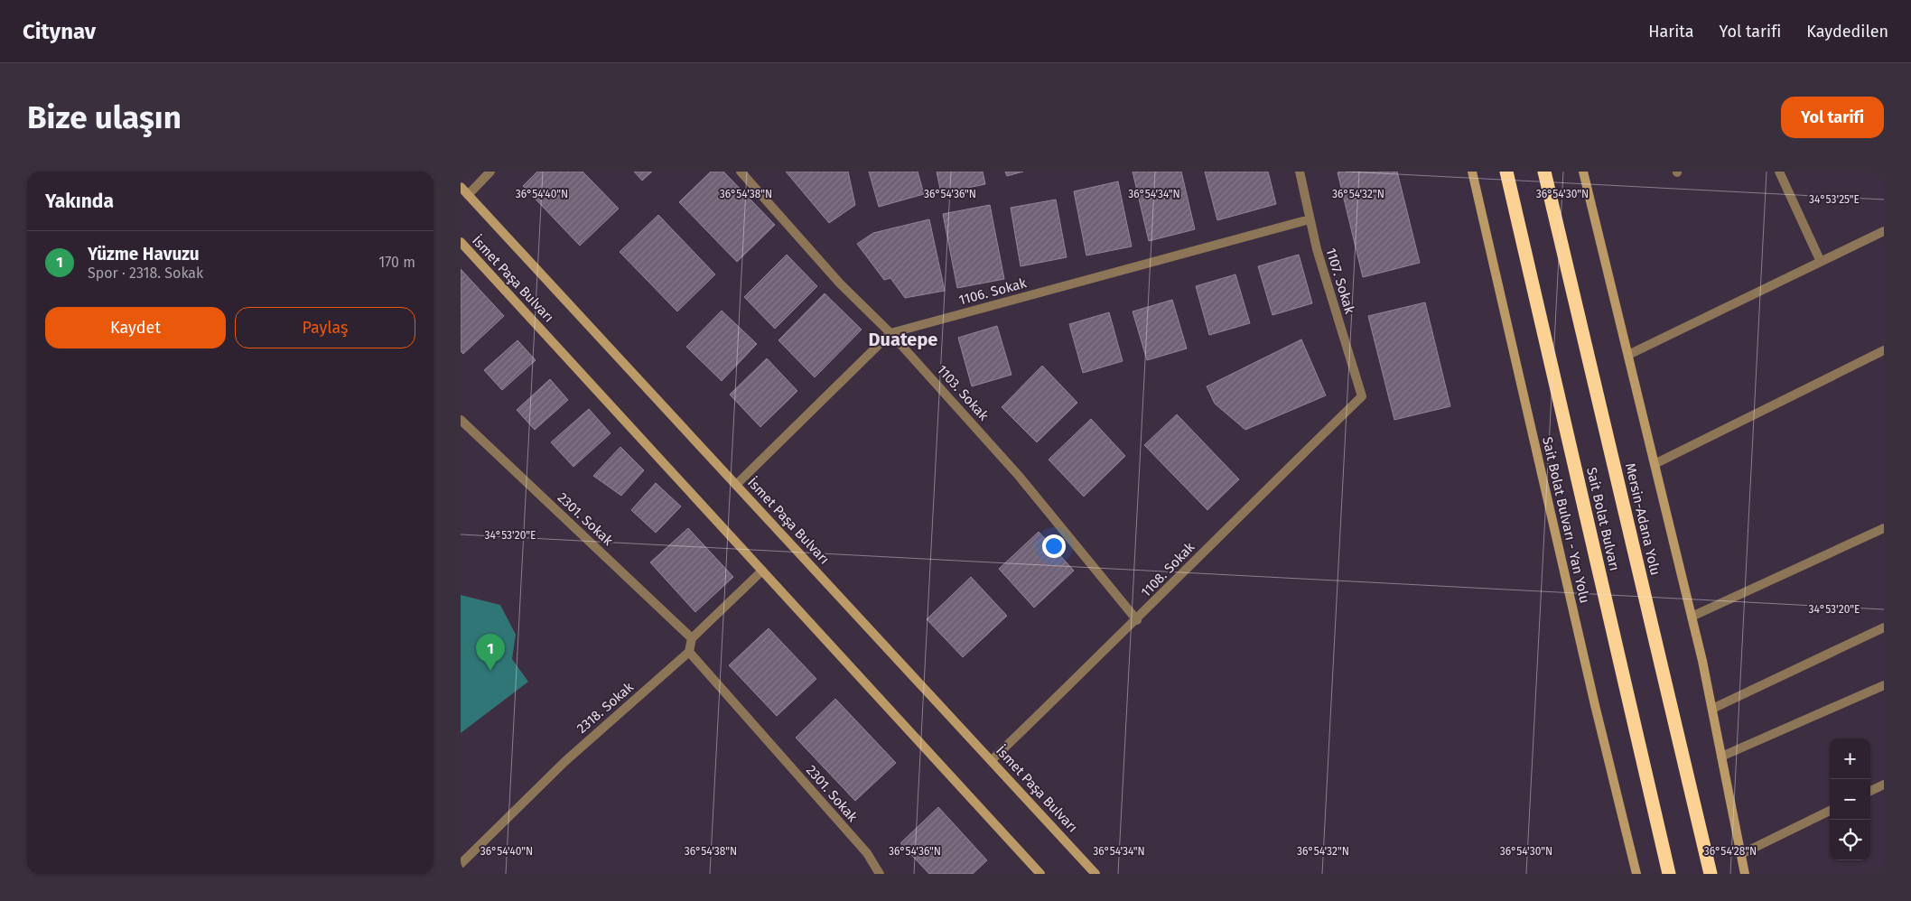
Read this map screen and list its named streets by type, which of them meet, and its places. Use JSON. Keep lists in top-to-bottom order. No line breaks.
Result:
{"streets":{"highway":["Sait Bolat Bulvarı","Mersin-Adana Yolu"],"main road":["İsmet Paşa Bulvarı","Sait Bolat Bulvarı - Yan Yolu"],"street":["1107. Sokak","1106. Sokak","1103. Sokak","2301. Sokak","1108. Sokak","2318. Sokak"]},"crossings":[["İsmet Paşa Bulvarı","1106. Sokak"],["İsmet Paşa Bulvarı","1108. Sokak"],["1107. Sokak","1106. Sokak"],["1107. Sokak","1108. Sokak"],["1106. Sokak","1103. Sokak"],["1103. Sokak","1108. Sokak"],["2301. Sokak","2318. Sokak"]],"districts":["Duatepe"],"page":{"header":"Citynav","nav":["Harita","Yol tarifi","Kaydedilen"],"buttons":["Yol tarifi",["Kaydet","Paylaş"]],"title":"Bize ulaşın","heading":"Yakında","list":[{"mark":"1","name":"Yüzme Havuzu","note":"Spor · 2318. Sokak","value":"170 m"}],"pins":"1","map_buttons":["+","−"]},"coordinates":["36°54'40\"N","36°54'38\"N","36°54'36\"N","36°54'34\"N","36°54'32\"N","36°54'30\"N","34°53'25\"E","34°53'20\"E","36°54'28\"N"]}
